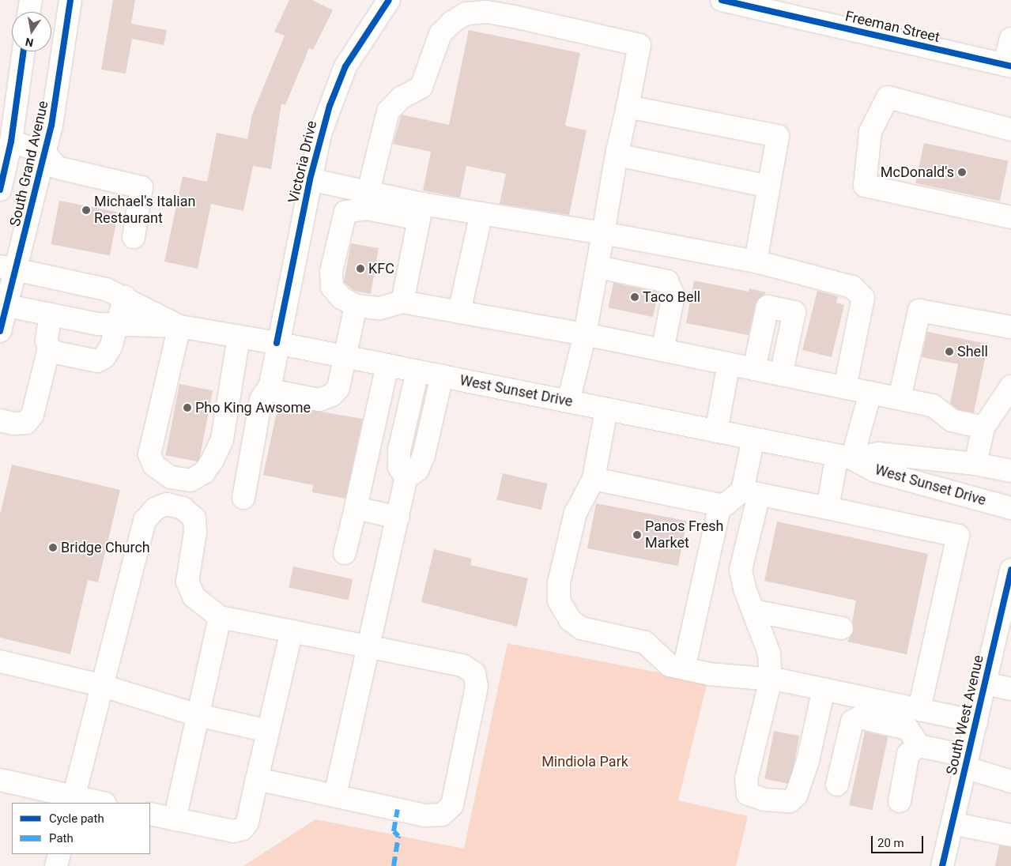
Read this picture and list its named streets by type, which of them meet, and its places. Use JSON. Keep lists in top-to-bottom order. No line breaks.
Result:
{"streets":{"street":["Freeman Street","Victoria Drive","South Grand Avenue","West Sunset Drive","South West Avenue"]},"crossings":[["Victoria Drive","West Sunset Drive"],["South Grand Avenue","West Sunset Drive"]],"parks":["Mindiola Park"],"places":["McDonald's","Michael's Italian Restaurant","KFC","Taco Bell","Shell","Pho King Awsome","Panos Fresh Market","Bridge Church"],"legend":["Cycle path","Path"],"scale_bar":"20 m","north":"bottom"}
